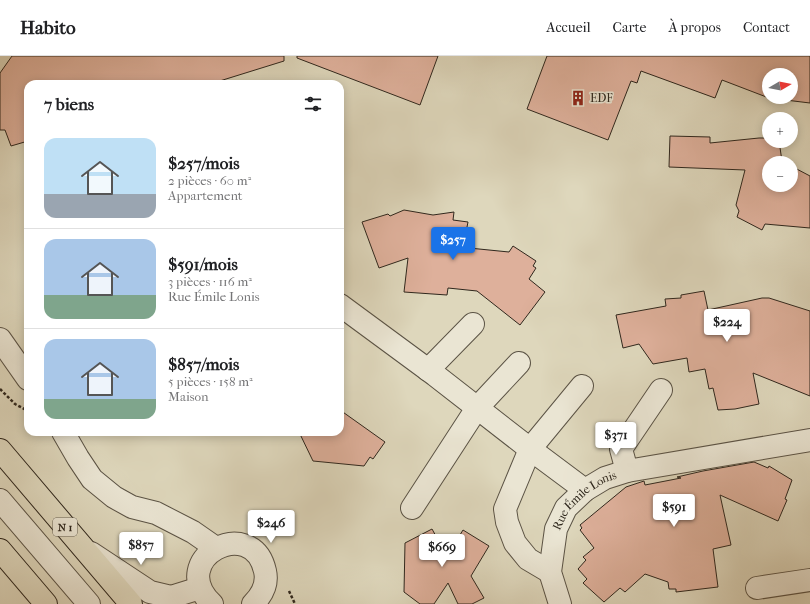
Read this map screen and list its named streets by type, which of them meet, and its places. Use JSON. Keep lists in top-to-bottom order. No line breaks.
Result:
{"streets":{"main road":["N 1"],"street":["Rue Émile Lonis"]},"places":{"building":["EDF"]},"north":"right","page":{"header":"Habito","nav":["Accueil","Carte","À propos","Contact"],"map_buttons":["+","−"],"heading":"7 biens","list":[{"name":"$257/mois","note":"2 pièces · 60 m² · Appartement"},{"name":"$591/mois","note":"3 pièces · 116 m² · Rue Émile Lonis"},{"name":"$857/mois","note":"5 pièces · 158 m² · Maison"}],"price":["$257","$224","$371","$591","$246","$857","$669"]}}
